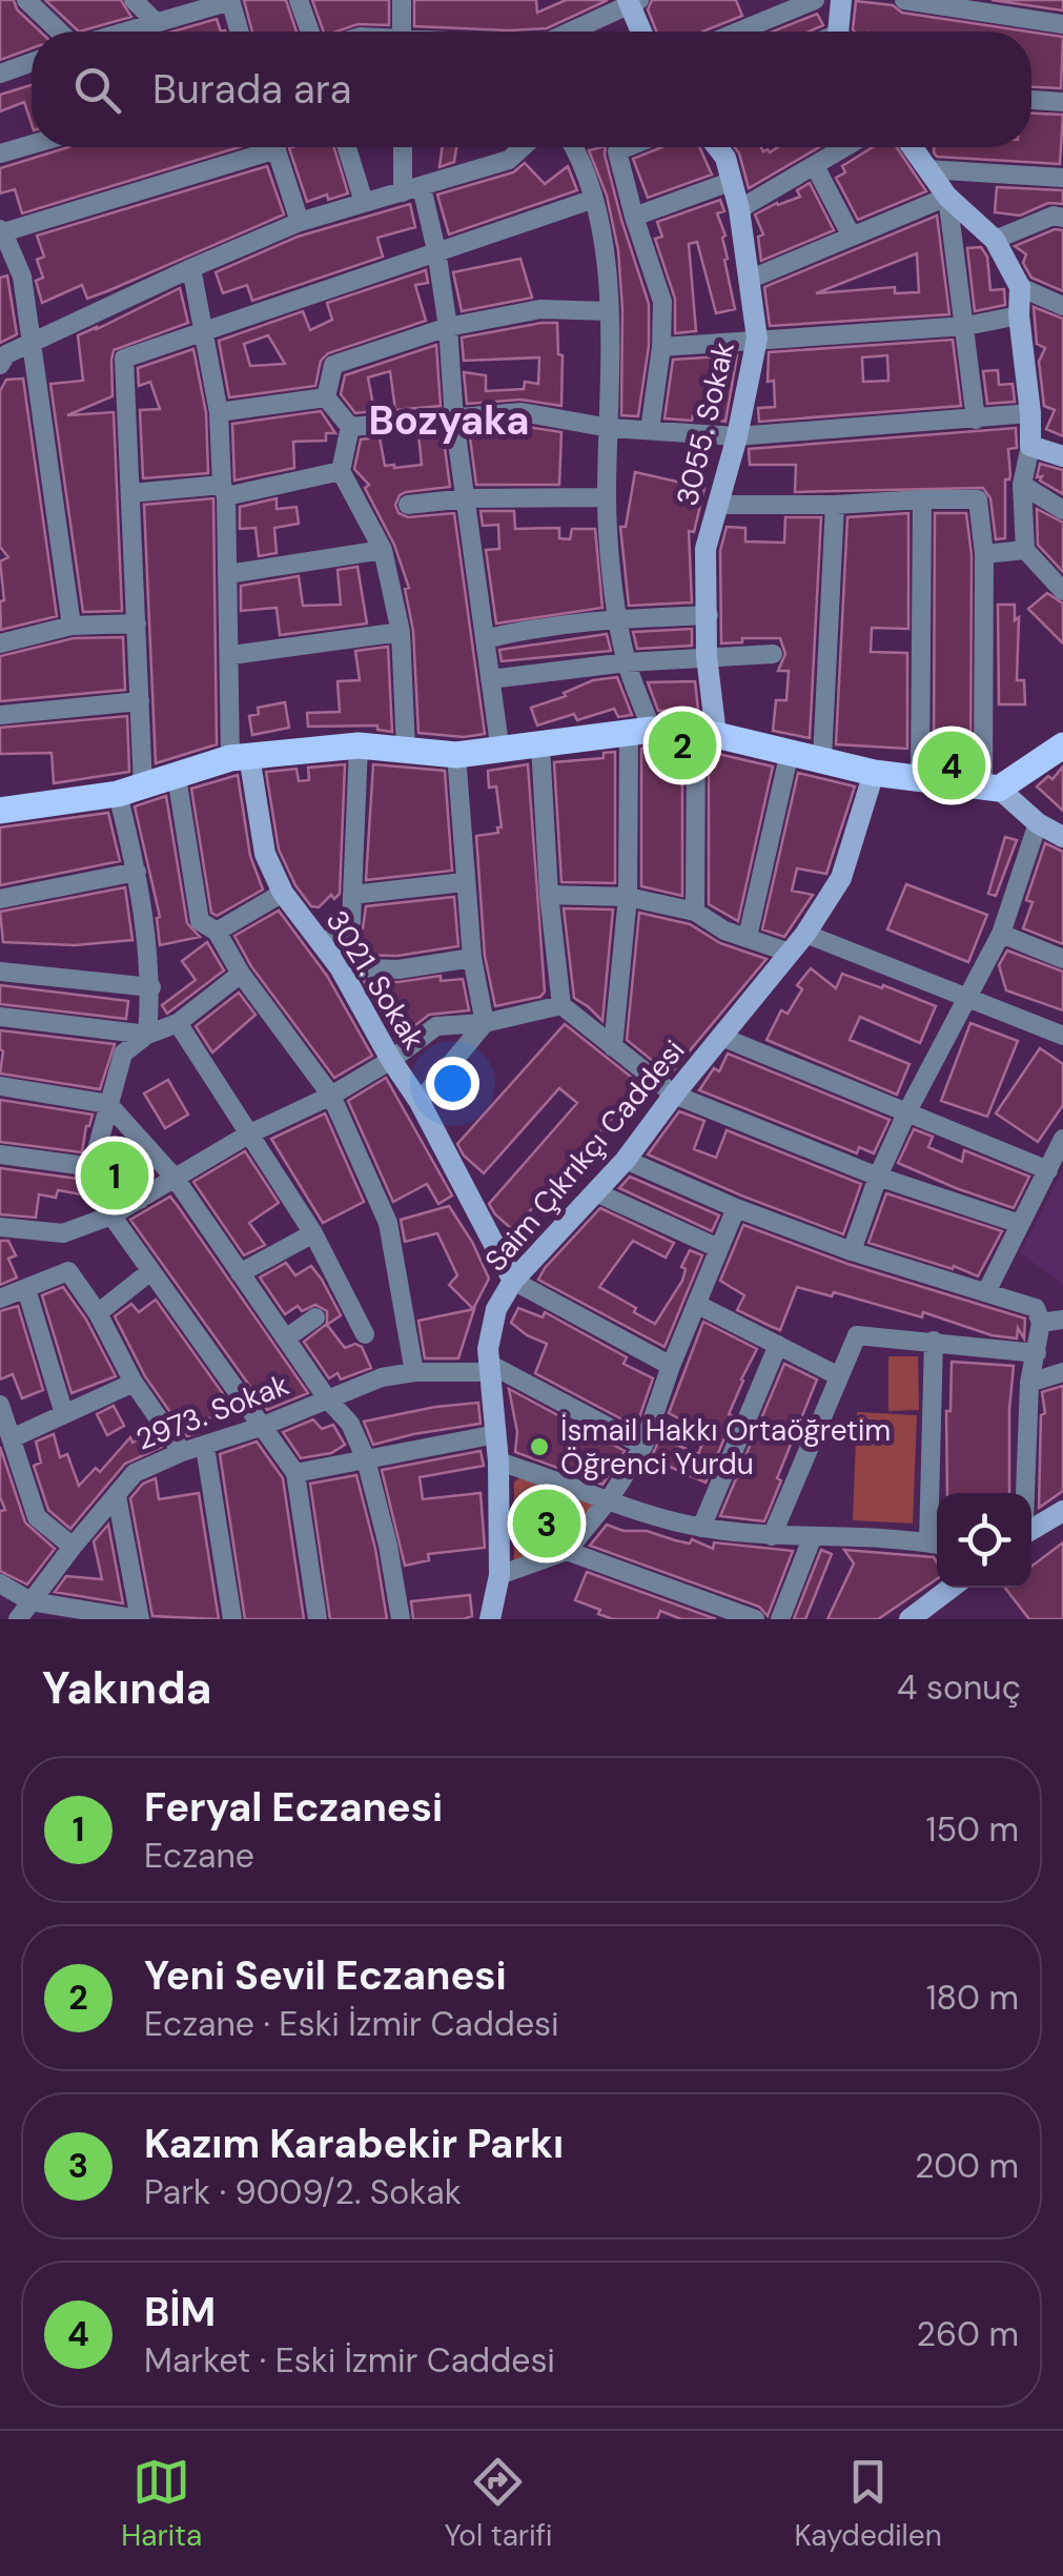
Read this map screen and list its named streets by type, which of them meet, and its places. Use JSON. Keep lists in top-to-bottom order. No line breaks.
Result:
{"streets":{"main road":["3055. Sokak","3021. Sokak","Saim Çıkrıkçı Caddesi"],"street":["2973. Sokak"]},"crossings":[["3021. Sokak","Saim Çıkrıkçı Caddesi"],["Saim Çıkrıkçı Caddesi","2973. Sokak"]],"districts":["Bozyaka"],"places":["İsmail Hakkı Ortaöğretim Öğrenci Yurdu"],"page":{"search":"Burada ara","pins":["2","4","1","3"],"heading":["Yakında","4 sonuç"],"list":[{"mark":"1","name":"Feryal Eczanesi","note":"Eczane","value":"150 m"},{"mark":"2","name":"Yeni Sevil Eczanesi","note":"Eczane · Eski İzmir Caddesi","value":"180 m"},{"mark":"3","name":"Kazım Karabekir Parkı","note":"Park · 9009/2. Sokak","value":"200 m"},{"mark":"4","name":"BİM","note":"Market · Eski İzmir Caddesi","value":"260 m"}],"nav":["Harita","Yol tarifi","Kaydedilen"]}}
